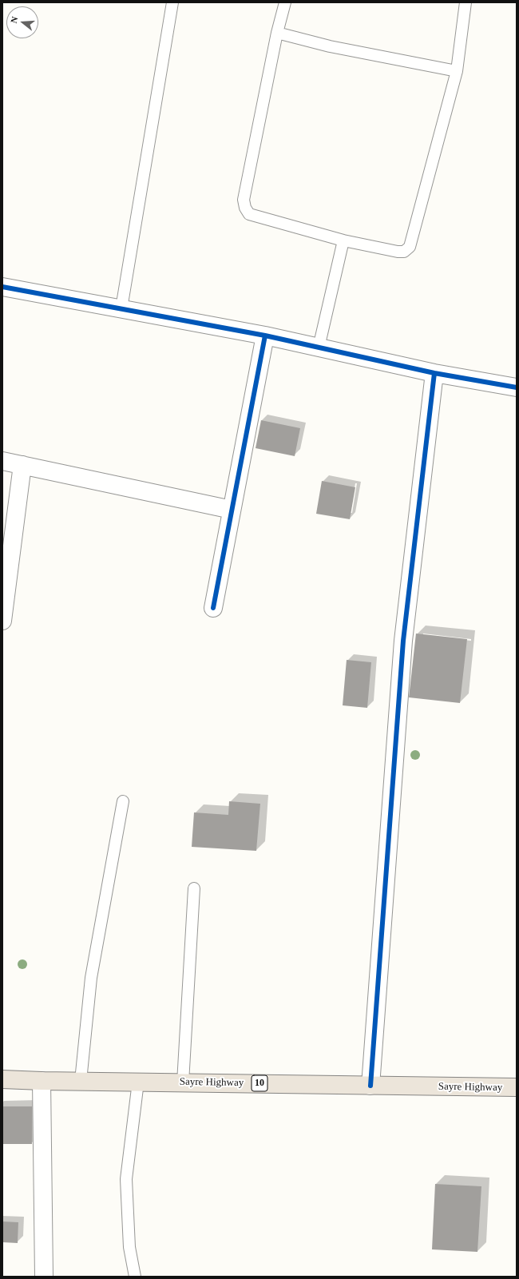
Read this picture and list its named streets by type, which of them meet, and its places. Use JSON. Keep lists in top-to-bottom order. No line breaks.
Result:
{"streets":{"highway":["Sayre Highway","10"]},"north":"left"}
